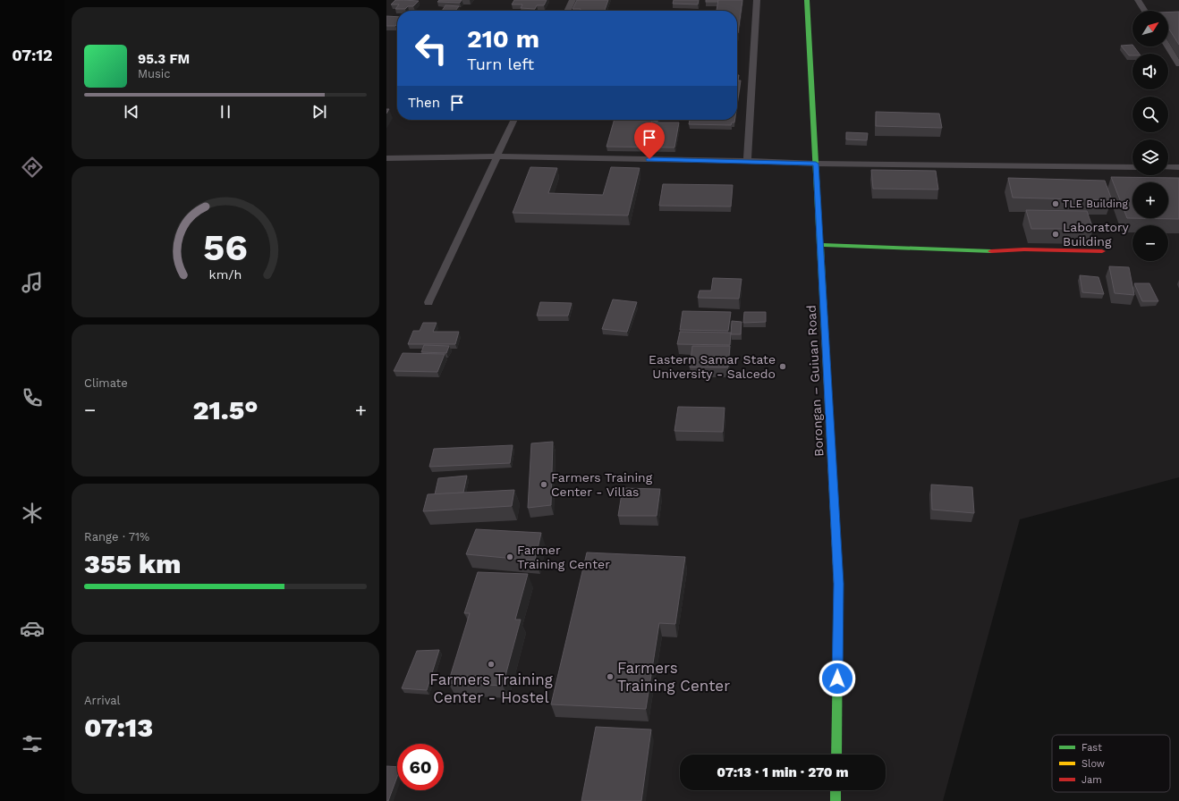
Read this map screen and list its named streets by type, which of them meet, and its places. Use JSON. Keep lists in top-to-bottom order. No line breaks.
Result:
{"streets":{"main road":["Borongan – Guiuan Road"]},"places":["TLE Building","Laboratory Building","Eastern Samar State University - Salcedo","Farmers Training Center - Villas","Farmer Training Center","Farmers Training Center - Hostel","Farmers Training Center"],"legend":["Fast","Slow","Jam"],"north":"top right","page":{"tabs":"07:12","map_buttons":["+","−"],"turn":["210 m","Turn left"],"song":["95.3 FM","Music"],"then":"Then","tile":["Climate",["Range · 71%","355 km"],["Arrival","07:13"]],"heat":["−","21.5°","+"],"limit":"60","trip":"07:13 · 1 min · 270 m","gauge":["56","km/h"]}}
